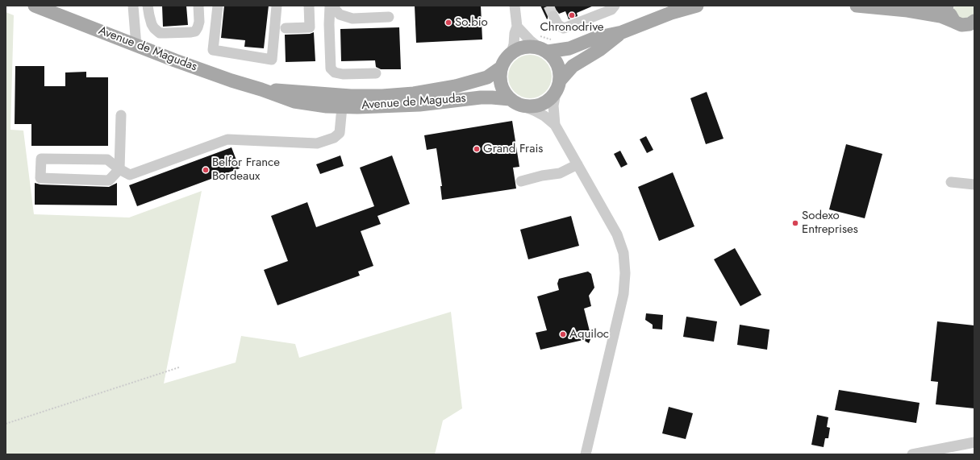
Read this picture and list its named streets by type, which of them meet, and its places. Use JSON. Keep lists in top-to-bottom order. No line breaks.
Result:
{"streets":{"main road":["Avenue de Magudas"]},"places":["Chronodrive","So.bio","Grand Frais","Belfor France Bordeaux","Sodexo Entreprises","Aquiloc"]}
